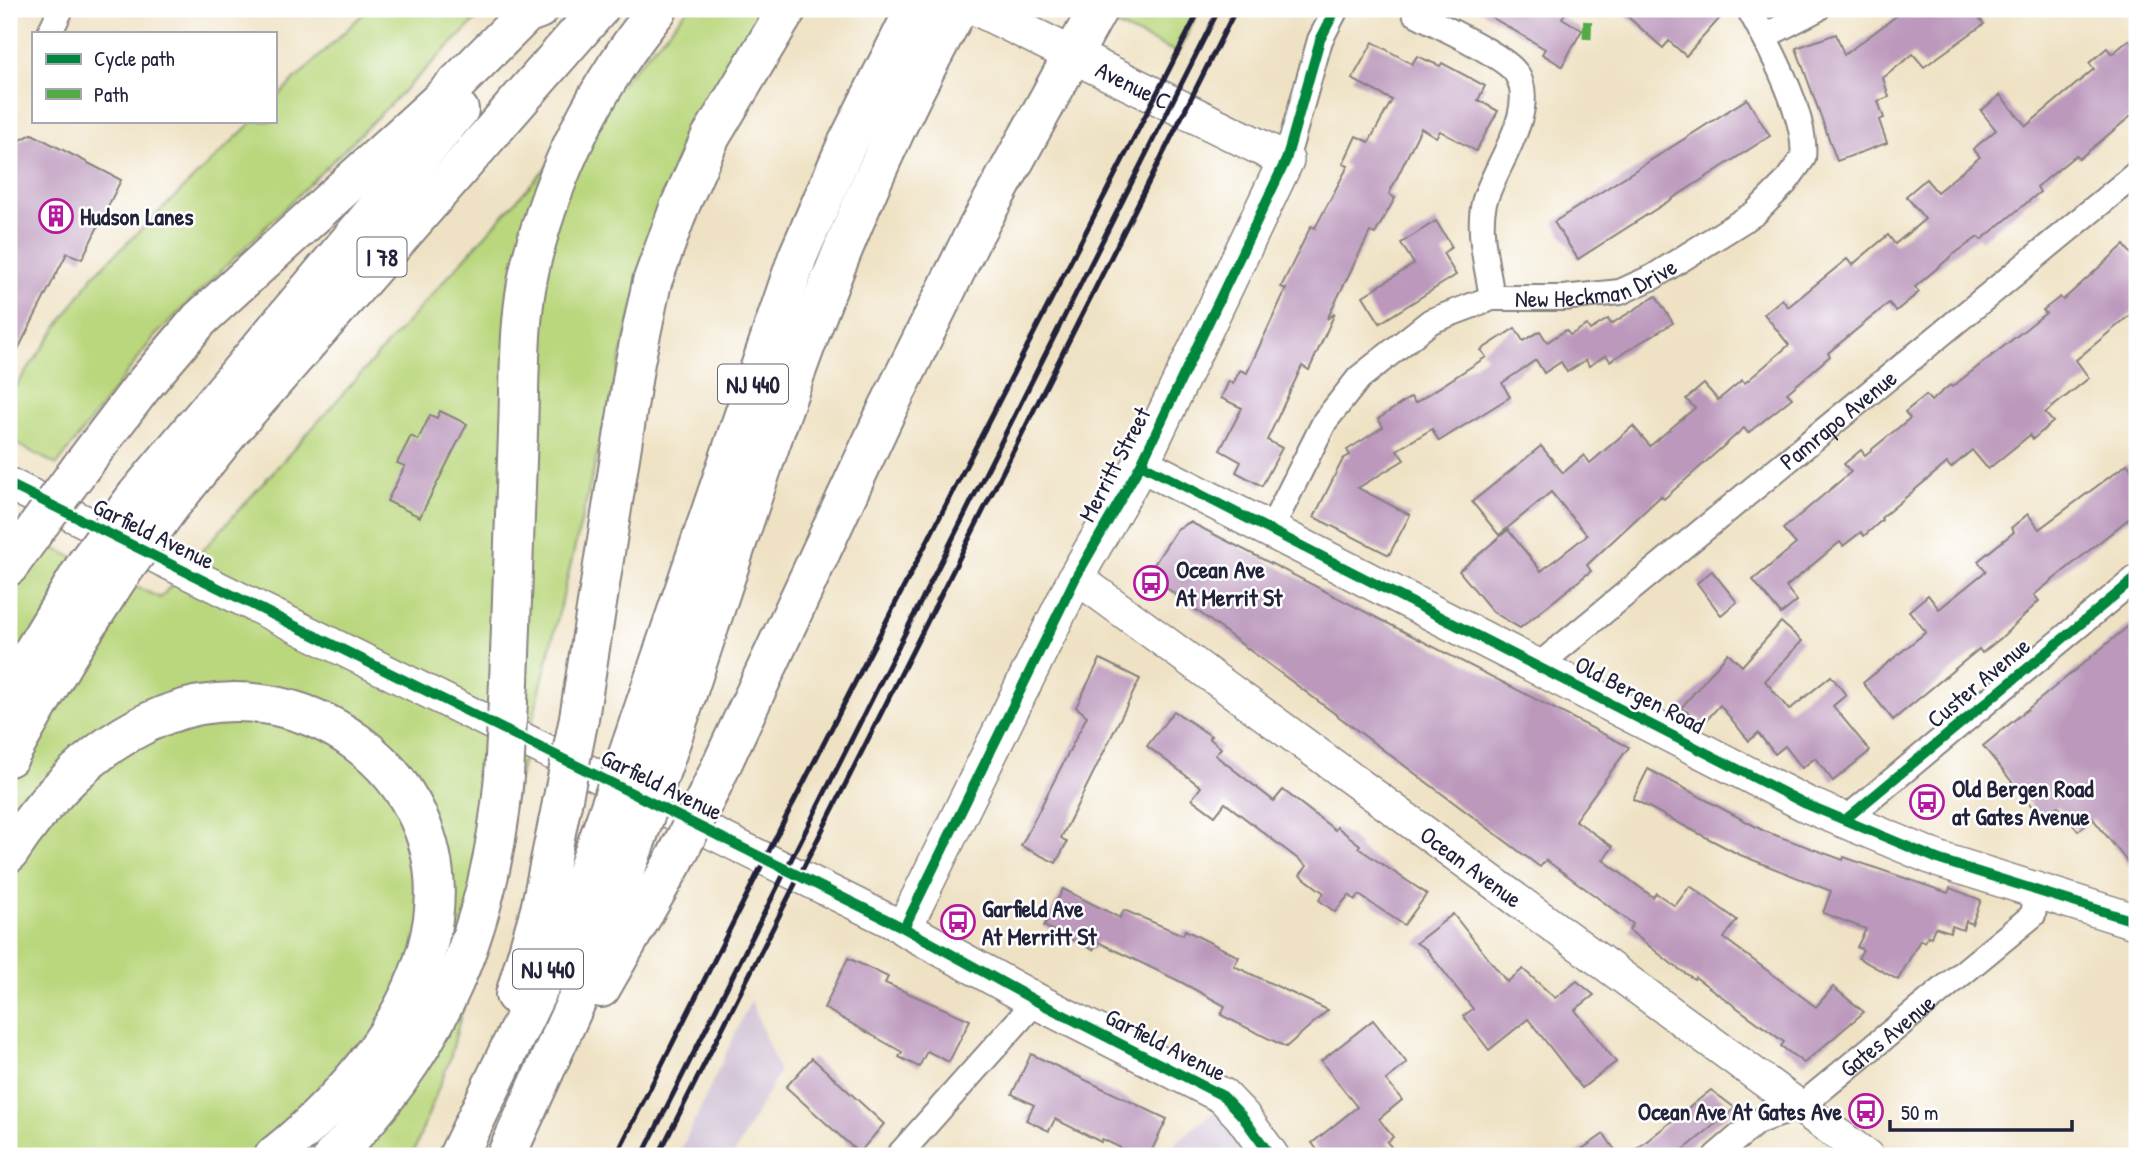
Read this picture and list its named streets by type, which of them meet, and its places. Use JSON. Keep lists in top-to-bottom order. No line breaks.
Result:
{"streets":{"highway":["I 78","NJ 440"],"main road":["Avenue C","Merritt Street","Garfield Avenue","Old Bergen Road"],"street":["New Heckman Drive","Pamrapo Avenue","Custer Avenue","Ocean Avenue","Gates Avenue"]},"crossings":[["Avenue C","Merritt Street"],["New Heckman Drive","Old Bergen Road"],["Pamrapo Avenue","Old Bergen Road"],["Merritt Street","Garfield Avenue"],["Merritt Street","Old Bergen Road"],["Merritt Street","Ocean Avenue"],["Custer Avenue","Old Bergen Road"],["Old Bergen Road","Gates Avenue"],["Ocean Avenue","Gates Avenue"]],"places":{"building":["Hudson Lanes"],"bus stop":["Ocean Ave At Merrit St","Old Bergen Road at Gates Avenue","Garfield Ave At Merritt St","Ocean Ave At Gates Ave"]},"legend":["Cycle path","Path"],"scale_bar":"50 m"}
